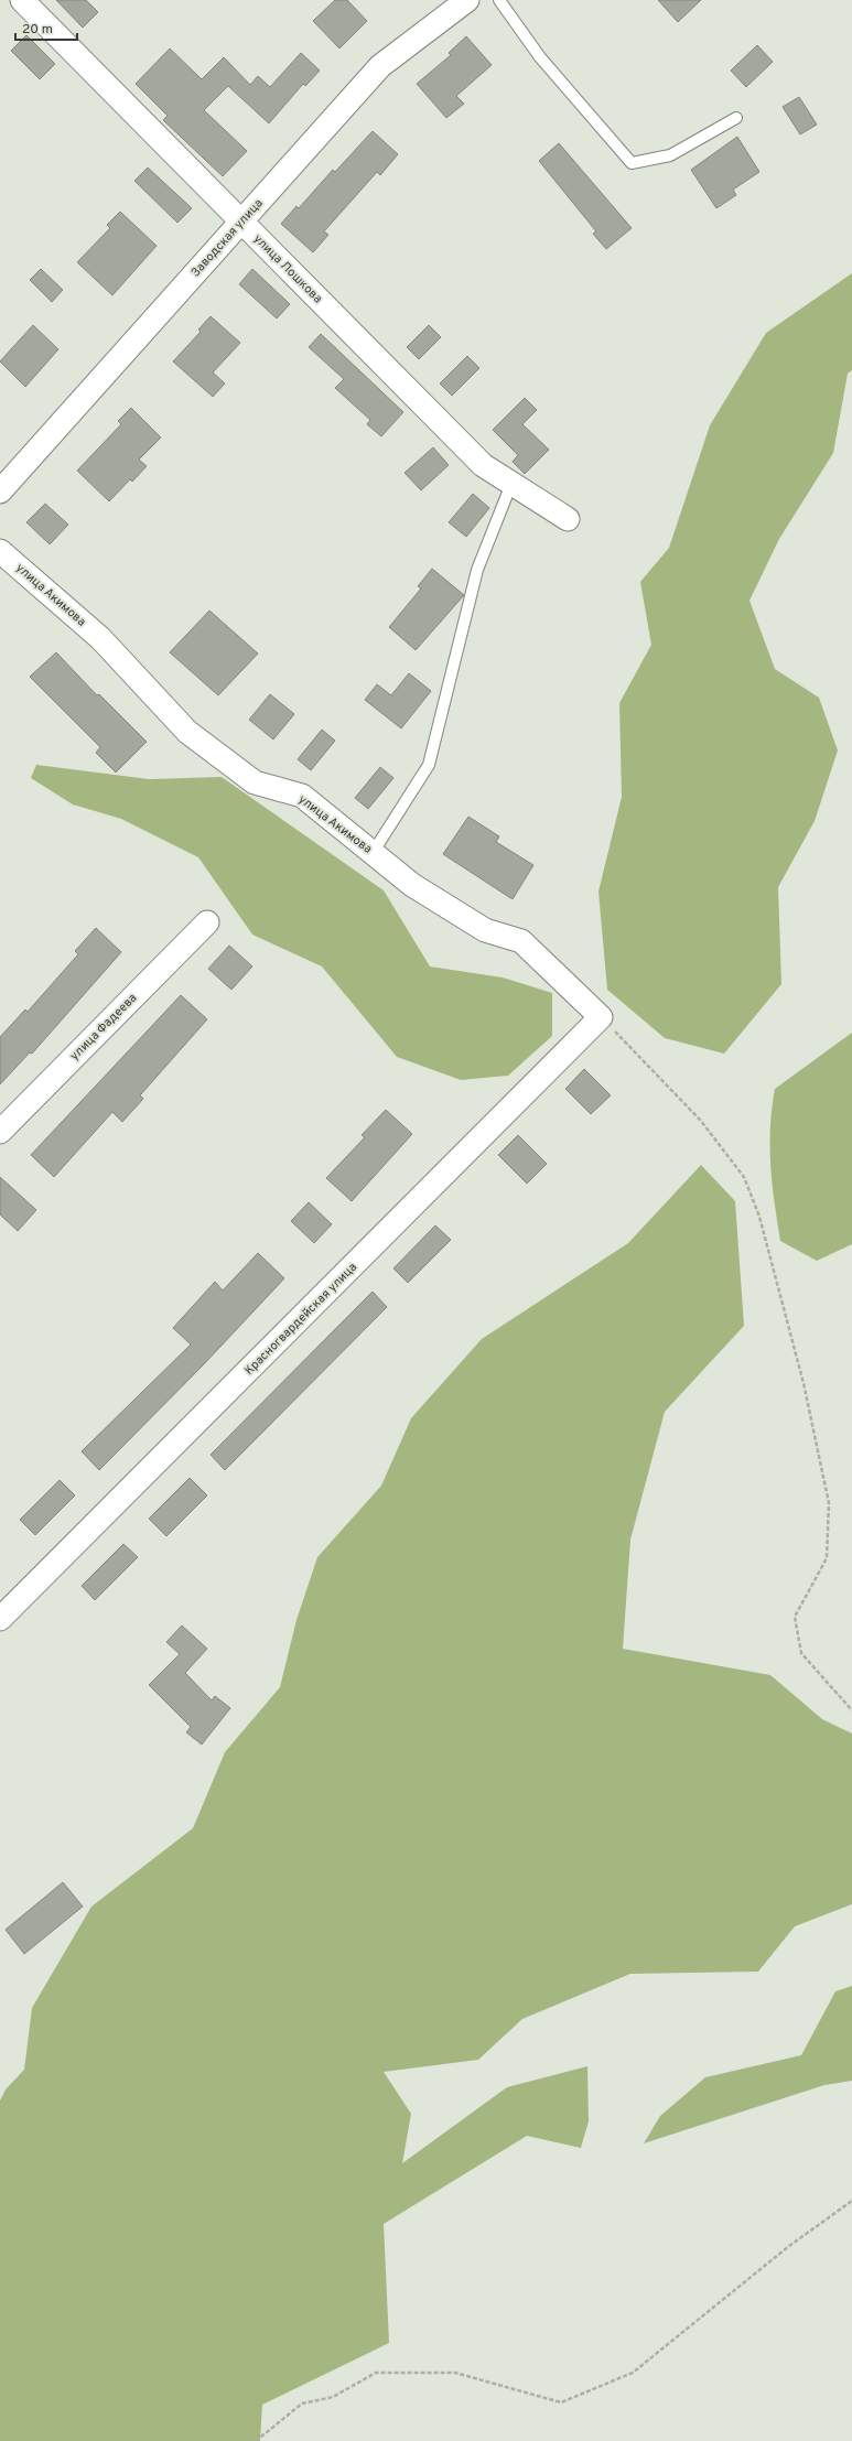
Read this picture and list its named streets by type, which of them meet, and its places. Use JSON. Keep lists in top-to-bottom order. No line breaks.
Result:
{"streets":{"street":["Заводская улица","улица Лошкова","улица Акимова","улица Фадеева","Красногвардейская улица"]},"crossings":[["Заводская улица","улица Лошкова"],["улица Акимова","Красногвардейская улица"]],"scale_bar":"20 m"}
